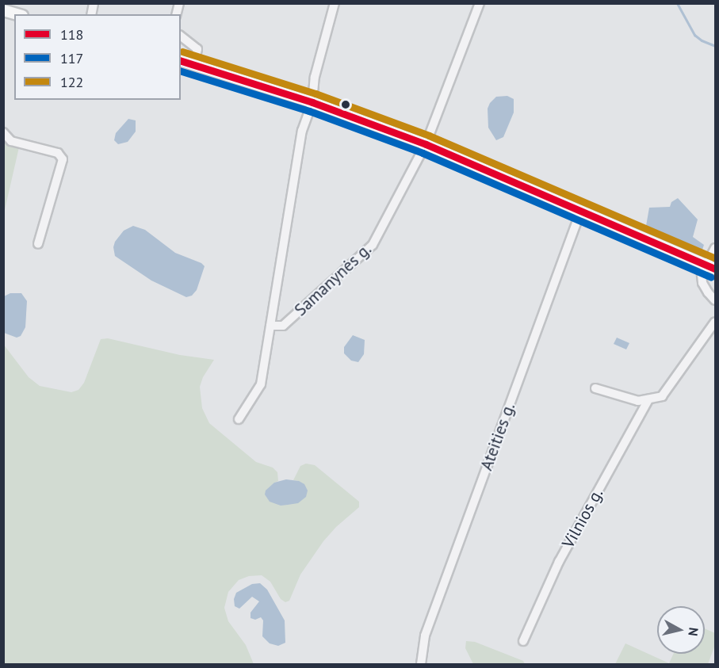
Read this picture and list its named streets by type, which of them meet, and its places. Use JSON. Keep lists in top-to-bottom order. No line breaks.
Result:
{"streets":{"street":["Samanynės g.","Ateities g.","Vilnios g."]},"lines":["transit line 122","transit line 118","transit line 117"],"legend":["118","117","122"],"north":"right"}
